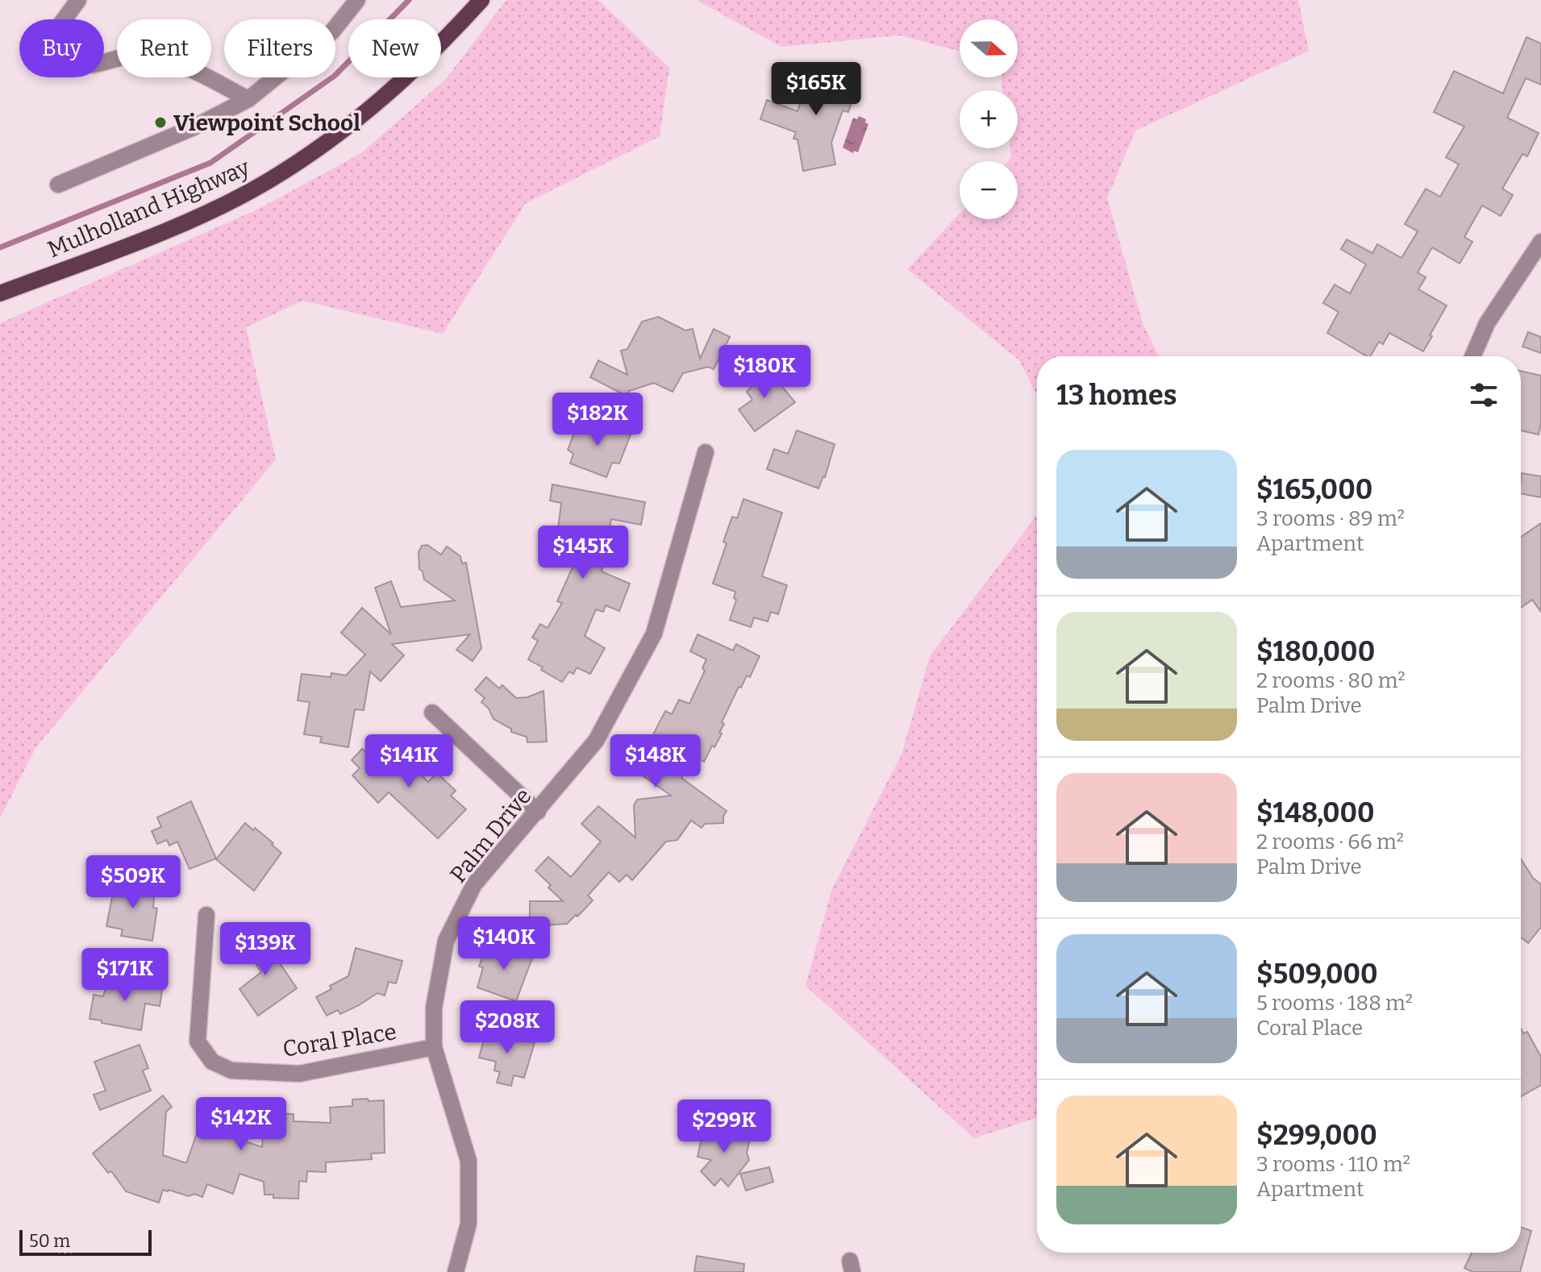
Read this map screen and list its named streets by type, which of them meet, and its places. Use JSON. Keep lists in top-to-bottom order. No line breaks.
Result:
{"streets":{"main road":["Mulholland Highway"],"street":["Palm Drive","Coral Place"]},"crossings":[["Palm Drive","Coral Place"]],"places":["Viewpoint School"],"scale_bar":"50 m","north":"right","page":{"map_buttons":["+","−"],"chip":["Buy","Rent","Filters","New"],"price":["$165K","$180K","$182K","$145K","$141K","$148K","$509K","$140K","$139K","$171K","$208K","$142K","$299K"],"heading":"13 homes","list":[{"name":"$165,000","note":"3 rooms · 89 m² · Apartment"},{"name":"$180,000","note":"2 rooms · 80 m² · Palm Drive"},{"name":"$148,000","note":"2 rooms · 66 m² · Palm Drive"},{"name":"$509,000","note":"5 rooms · 188 m² · Coral Place"},{"name":"$299,000","note":"3 rooms · 110 m² · Apartment"}],"scale":"50 m"}}
